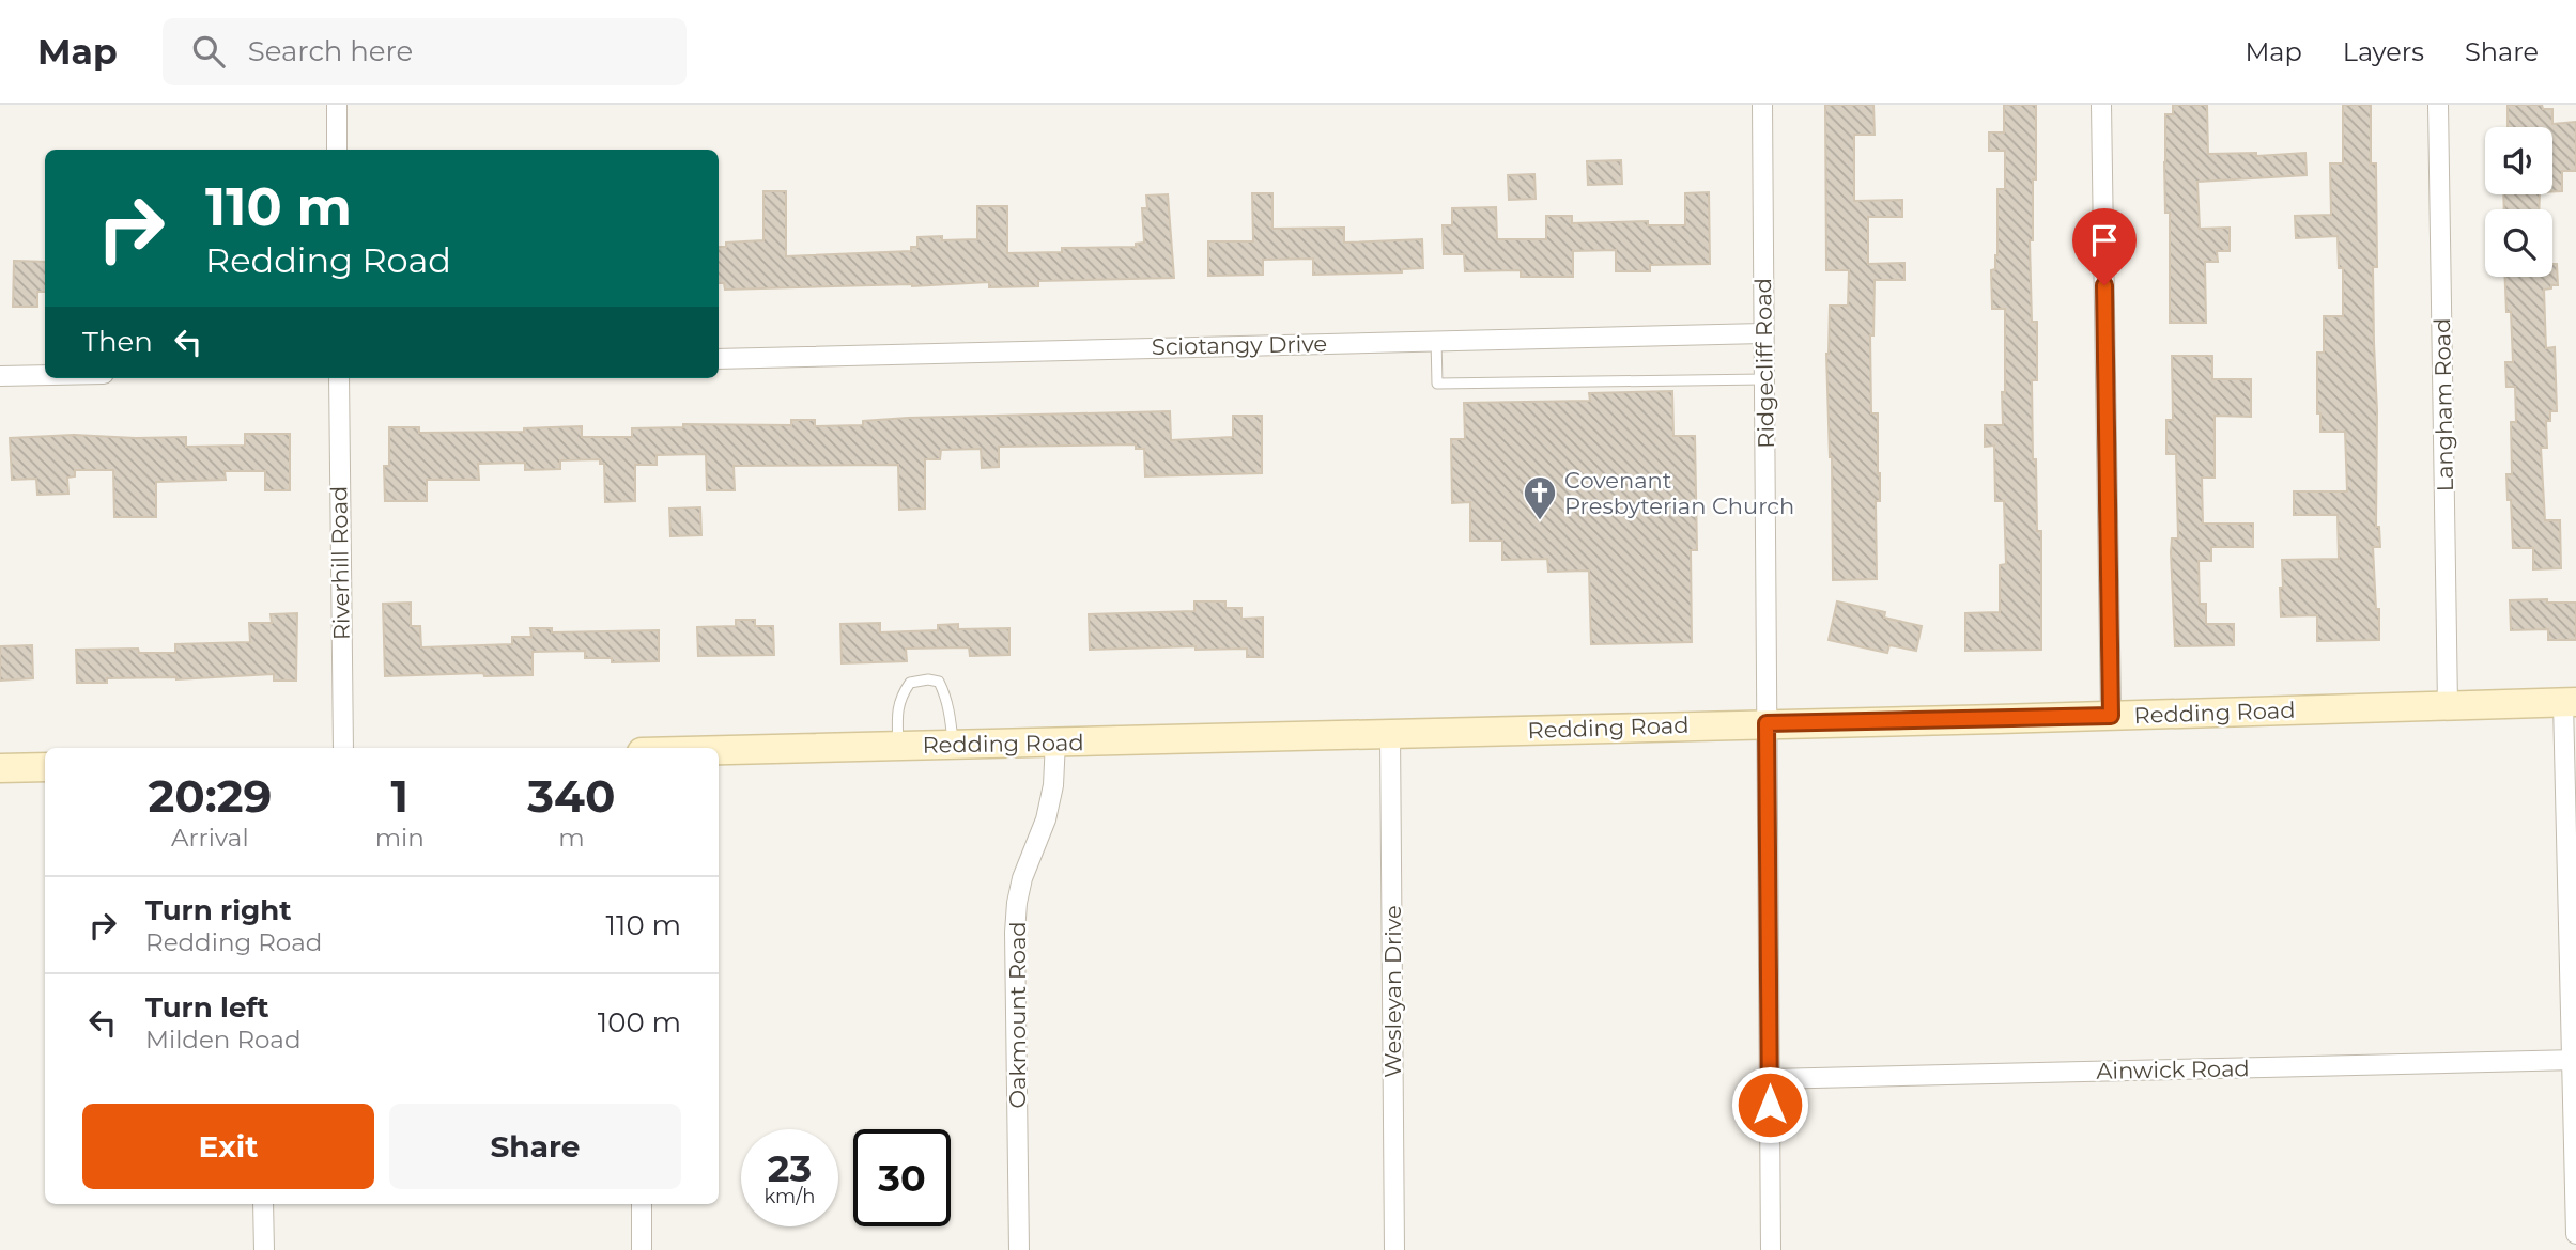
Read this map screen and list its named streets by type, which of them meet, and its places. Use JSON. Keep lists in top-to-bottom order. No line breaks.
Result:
{"streets":{"main road":["Redding Road"],"street":["Sciotangy Drive","Ridgecliff Road","Langham Road","Riverhill Road","Wesleyan Drive","Oakmount Road","Ainwick Road"]},"crossings":[["Sciotangy Drive","Ridgecliff Road"],["Ridgecliff Road","Redding Road"],["Ridgecliff Road","Ainwick Road"],["Langham Road","Redding Road"],["Redding Road","Wesleyan Drive"],["Redding Road","Oakmount Road"]],"places":{"church":["Covenant Presbyterian Church"]},"page":{"header":"Map","search":"Search here","nav":["Map","Layers","Share"],"turn":["110 m","Redding Road"],"then":"Then","eta":["20:29","Arrival","1","min","340","m"],"list":[{"name":"Turn right","note":"Redding Road","value":"110 m"},{"name":"Turn left","note":"Milden Road","value":"100 m"}],"buttons":["Exit","Share"],"speed":"23 km/h","limit":"30"}}
